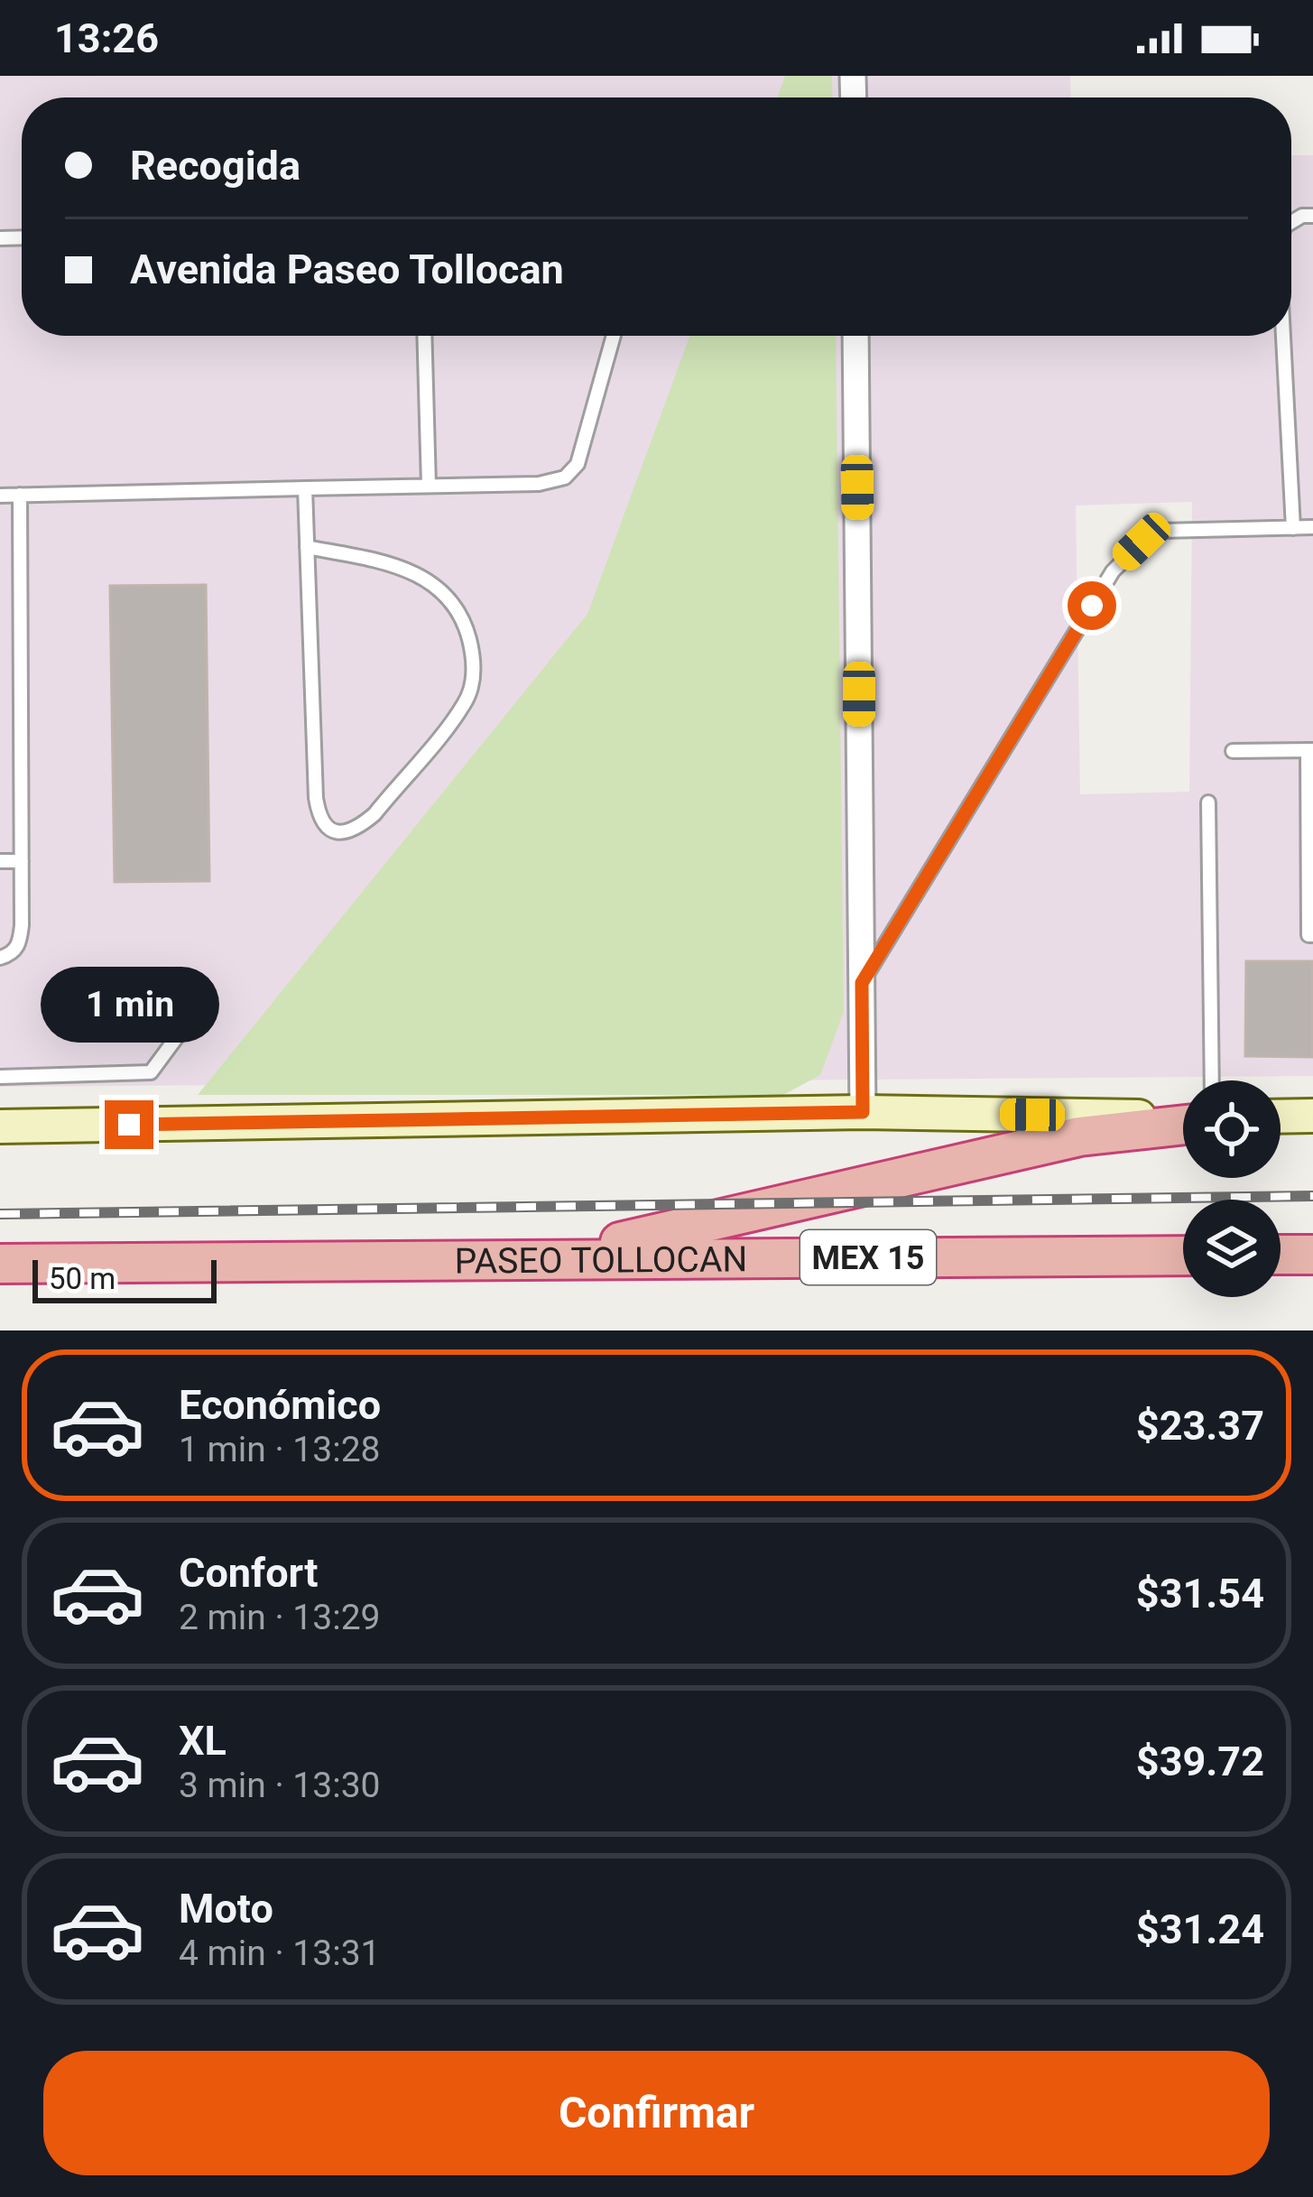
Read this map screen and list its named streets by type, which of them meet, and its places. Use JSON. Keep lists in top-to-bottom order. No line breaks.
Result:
{"streets":{"highway":["MEX 15","PASEO TOLLOCAN"]},"scale_bar":"50 m","page":{"status":"13:26","banner":["Recogida","Avenida Paseo Tollocan"],"bubble":"1 min","scale":"50 m","list":[{"name":"Económico","note":"1 min · 13:28","value":"$23.37"},{"name":"Confort","note":"2 min · 13:29","value":"$31.54"},{"name":"XL","note":"3 min · 13:30","value":"$39.72"},{"name":"Moto","note":"4 min · 13:31","value":"$31.24"}],"buttons":"Confirmar"}}
